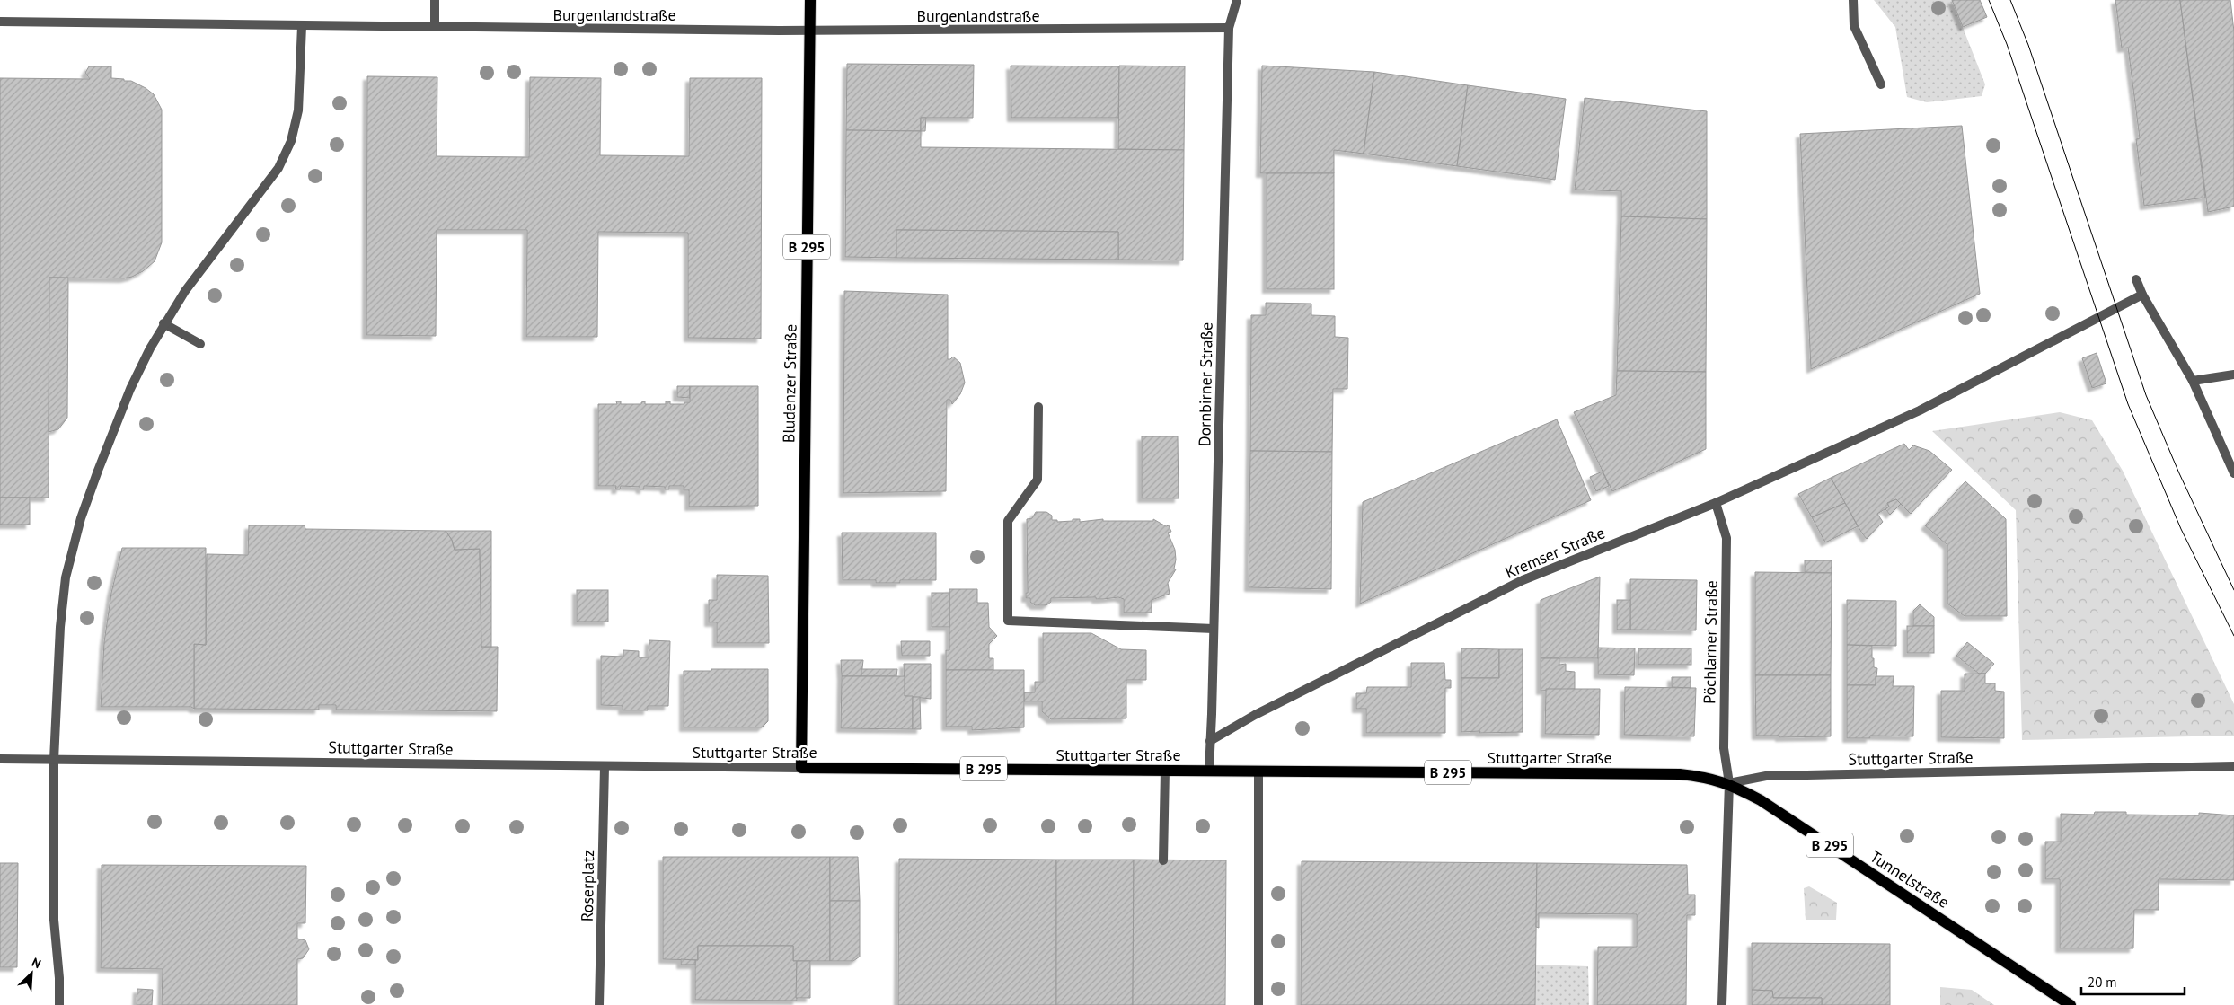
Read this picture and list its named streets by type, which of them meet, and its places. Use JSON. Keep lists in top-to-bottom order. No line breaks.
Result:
{"streets":{"main road":["B 295","Bludenzer Straße","Stuttgarter Straße","Tunnelstraße"],"street":["Burgenlandstraße","Dornbirner Straße","Kremser Straße","Pöchlarner Straße","Roserplatz"]},"crossings":[["Burgenlandstraße","Bludenzer Straße"],["Burgenlandstraße","Dornbirner Straße"],["Bludenzer Straße","Stuttgarter Straße"],["Dornbirner Straße","Kremser Straße"],["Dornbirner Straße","Stuttgarter Straße"],["Kremser Straße","Pöchlarner Straße"],["Pöchlarner Straße","Stuttgarter Straße"],["Pöchlarner Straße","Tunnelstraße"],["Stuttgarter Straße","Tunnelstraße"],["Stuttgarter Straße","Roserplatz"]],"scale_bar":"20 m","north":"top right"}
